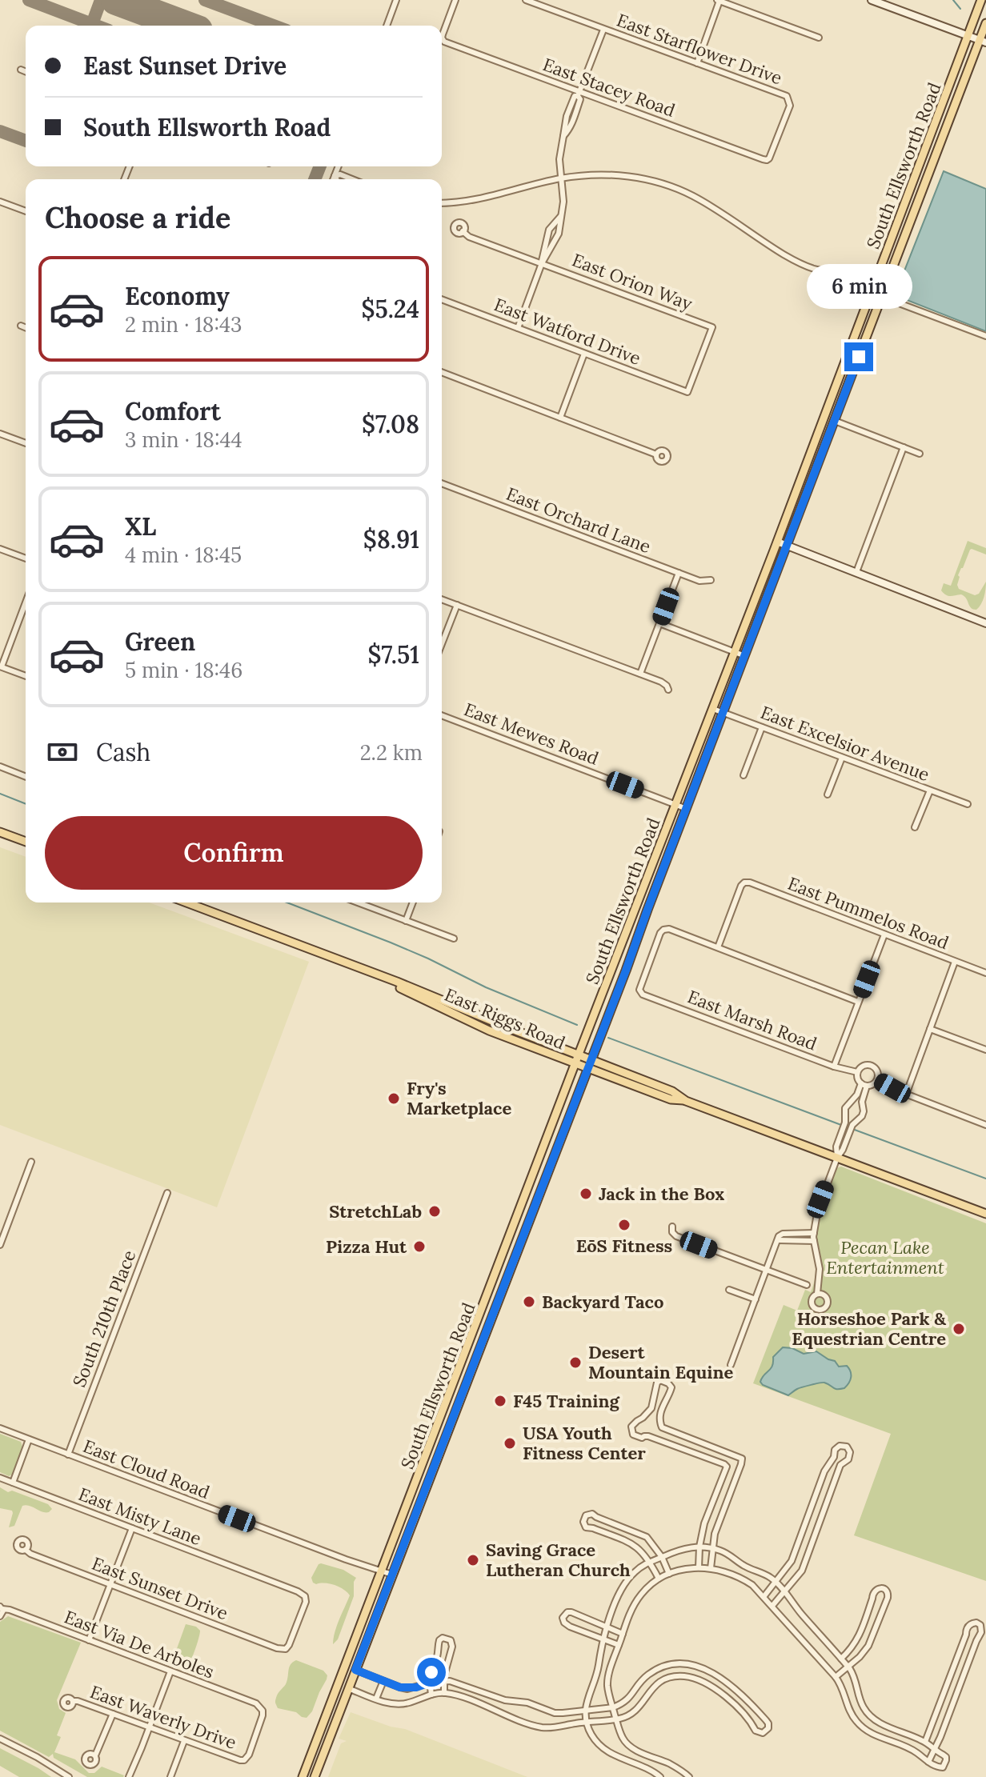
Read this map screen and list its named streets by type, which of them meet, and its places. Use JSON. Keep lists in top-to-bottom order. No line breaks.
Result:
{"streets":{"main road":["South Ellsworth Road","East Riggs Road"],"street":["East Starflower Drive","East Stacey Road","East Orion Way","East Watford Drive","East Orchard Lane","East Mewes Road","East Excelsior Avenue","East Pummelos Road","East Marsh Road","South 210th Place","East Cloud Road","East Misty Lane","East Sunset Drive","East Via De Arboles","East Waverly Drive"]},"crossings":[["East Starflower Drive","East Stacey Road"],["South Ellsworth Road","East Mewes Road"],["South Ellsworth Road","East Excelsior Avenue"],["South Ellsworth Road","East Riggs Road"],["South Ellsworth Road","East Cloud Road"],["East Orion Way","East Watford Drive"],["East Pummelos Road","East Marsh Road"],["South 210th Place","East Cloud Road"],["East Misty Lane","East Sunset Drive"],["East Via De Arboles","East Waverly Drive"]],"parks":["Pecan Lake Entertainment"],"places":["Fry's Marketplace","Jack in the Box","StretchLab","EōS Fitness","Pizza Hut","Backyard Taco","Horseshoe Park & Equestrian Centre","Desert Mountain Equine","F45 Training","USA Youth Fitness Center","Saving Grace Lutheran Church"],"page":{"banner":["East Sunset Drive","South Ellsworth Road"],"heading":"Choose a ride","list":[{"name":"Economy","note":"2 min · 18:43","value":"$5.24"},{"name":"Comfort","note":"3 min · 18:44","value":"$7.08"},{"name":"XL","note":"4 min · 18:45","value":"$8.91"},{"name":"Green","note":"5 min · 18:46","value":"$7.51"}],"bubble":"6 min","pay":["Cash","2.2 km"],"buttons":"Confirm"}}
